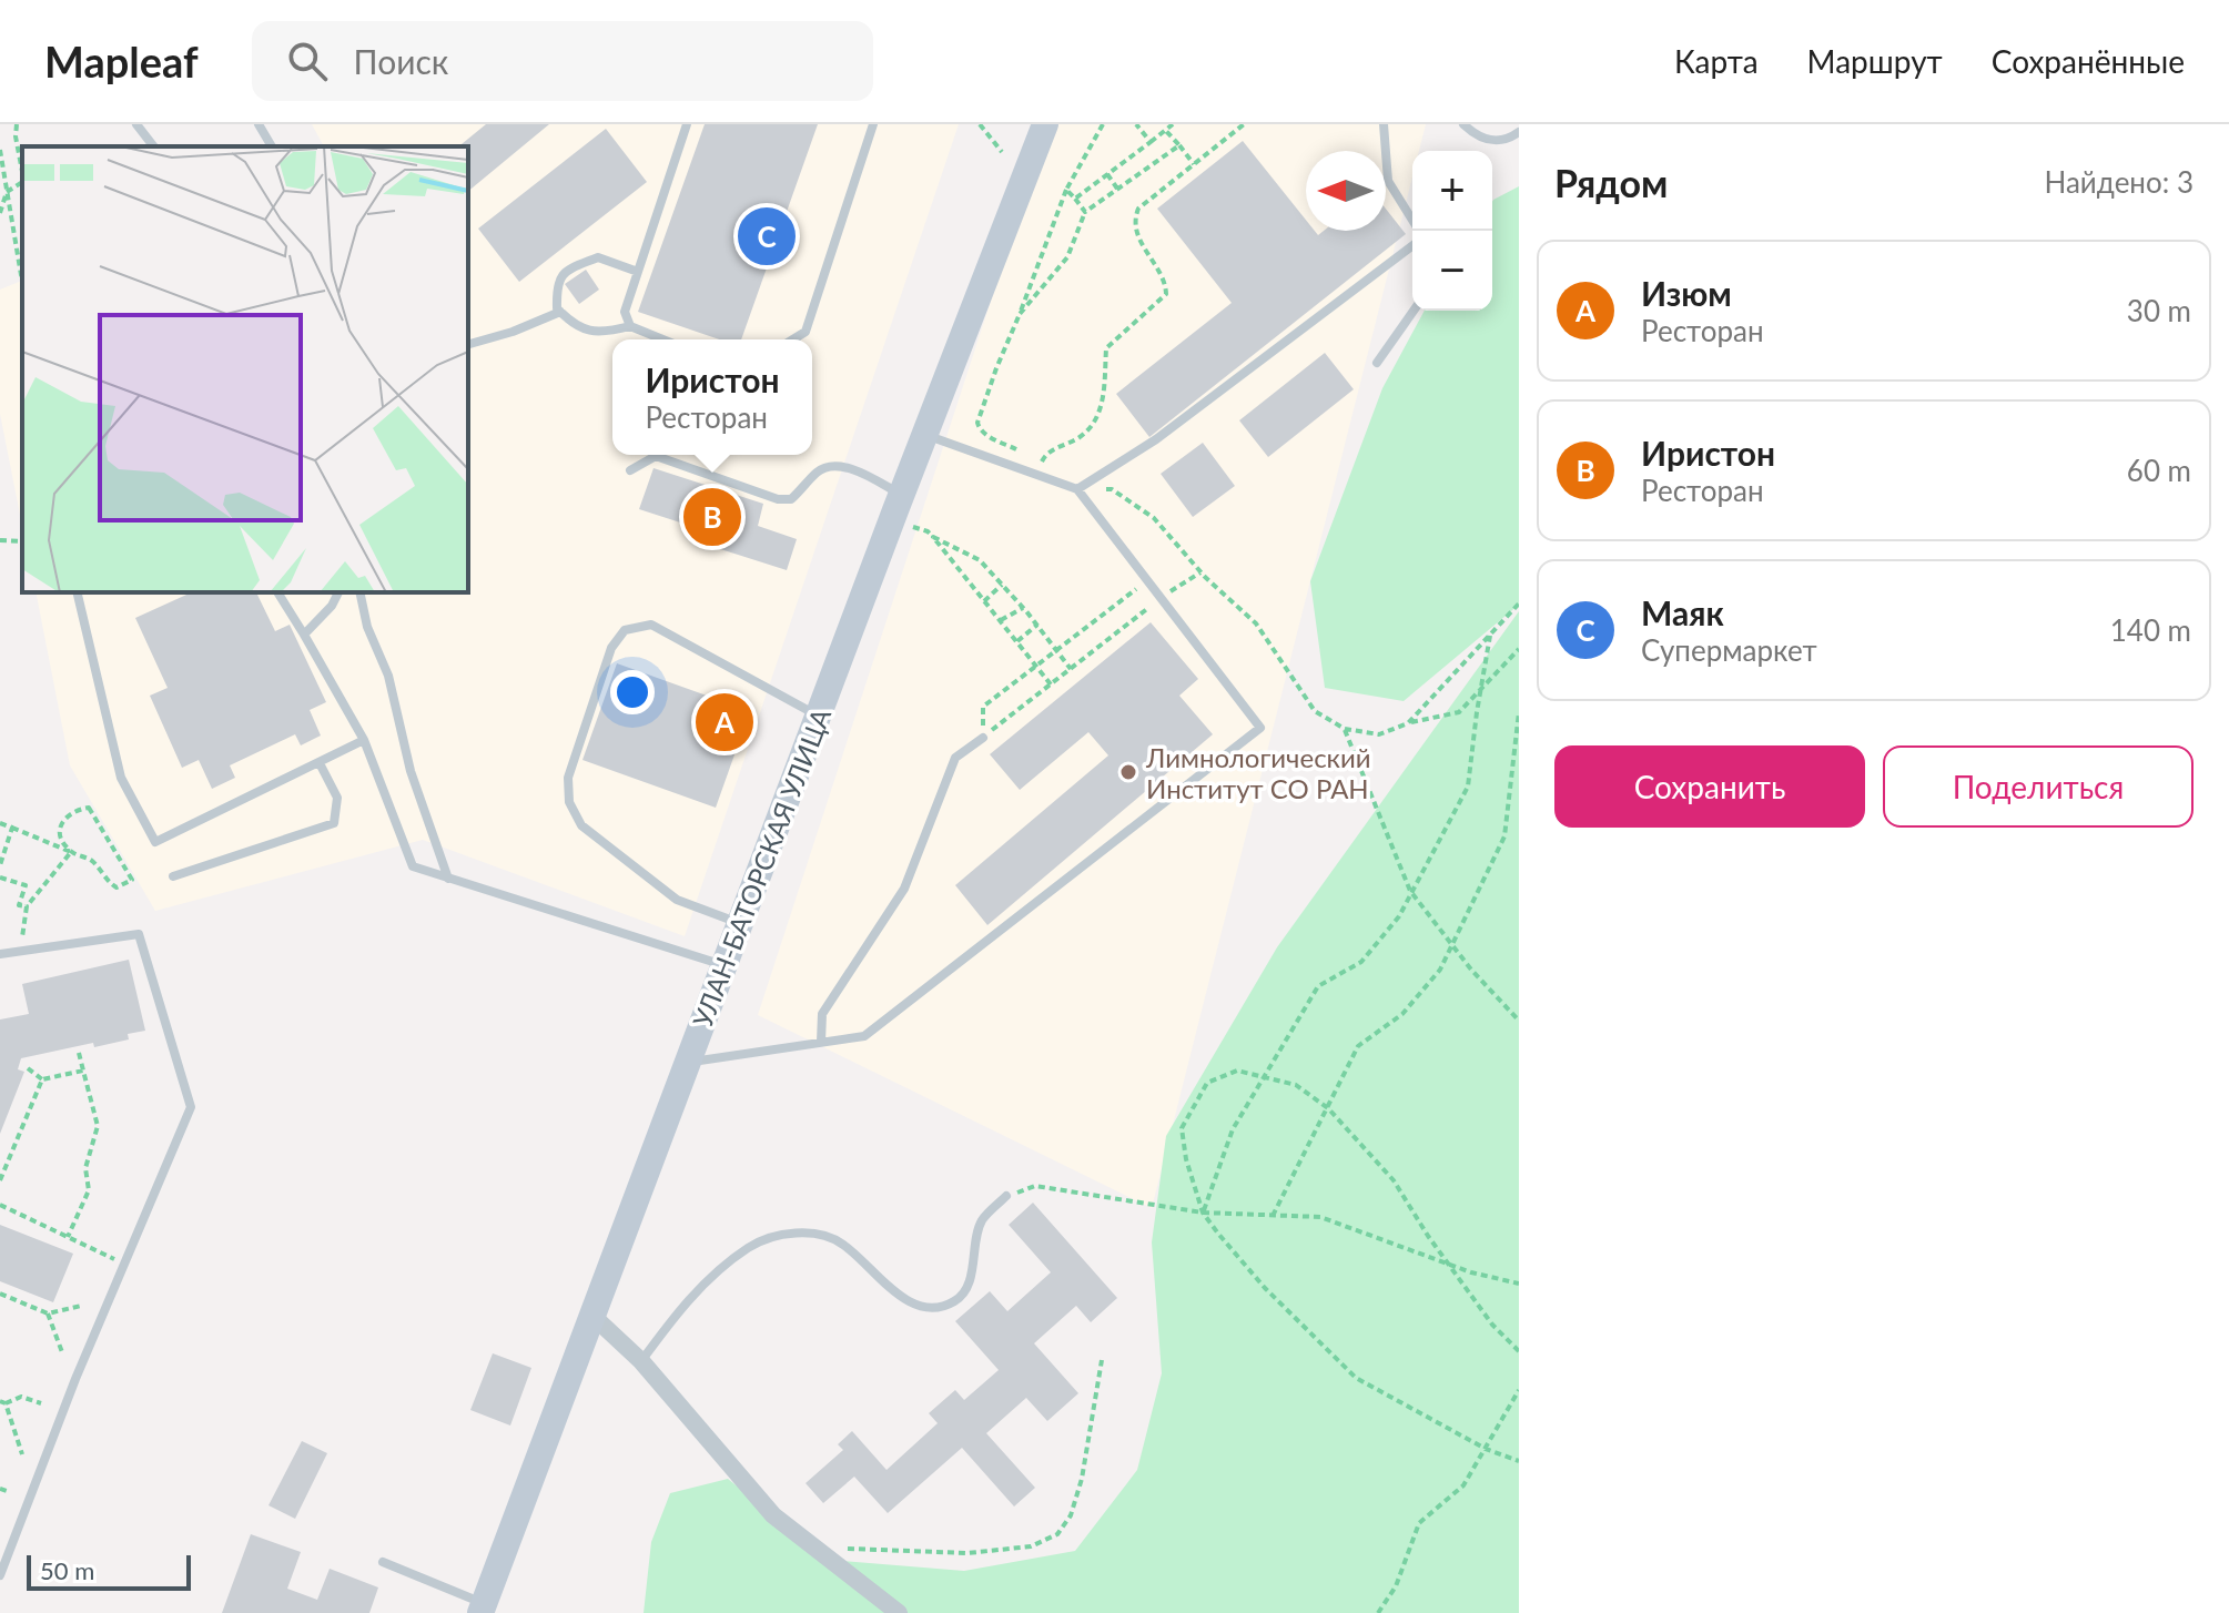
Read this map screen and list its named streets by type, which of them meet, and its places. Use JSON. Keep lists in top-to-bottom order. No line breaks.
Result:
{"streets":{"street":["УЛАН-БАТОРСКАЯ УЛИЦА"]},"places":["Лимнологический Институт СО РАН"],"scale_bar":"50 m","north":"left","page":{"header":"Mapleaf","search":"Поиск","nav":["Карта","Маршрут","Сохранённые"],"heading":["Рядом","Найдено: 3"],"map_buttons":["+","−"],"pins":["C","B","A"],"list":[{"mark":"A","name":"Изюм","note":"Ресторан","value":"30 m"},{"mark":"B","name":"Иристон","note":"Ресторан","value":"60 m"},{"mark":"C","name":"Маяк","note":"Супермаркет","value":"140 m"}],"popup":["Иристон","Ресторан"],"buttons":["Сохранить","Поделиться"],"scale":"50 m"}}
